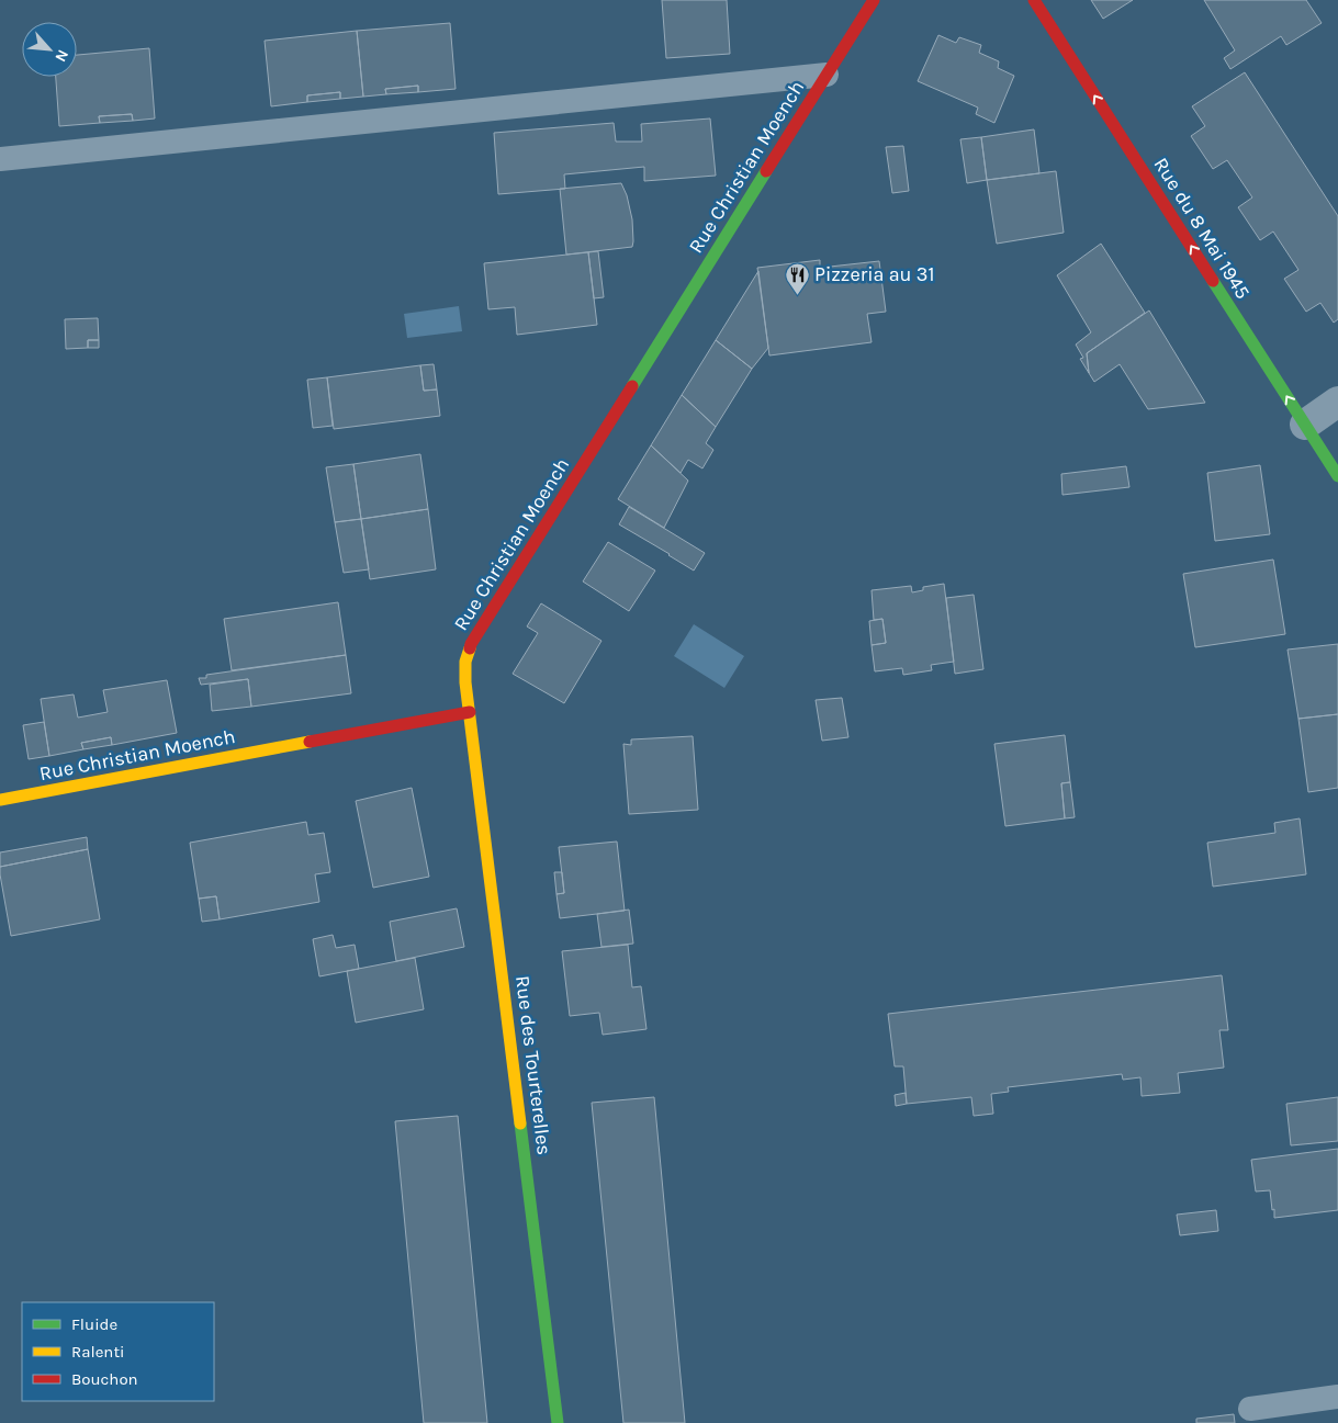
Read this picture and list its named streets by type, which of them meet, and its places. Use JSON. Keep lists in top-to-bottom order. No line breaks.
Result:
{"streets":{"street":["Rue Christian Moench","Rue du 8 Mai 1945","Rue des Tourterelles"]},"crossings":[["Rue Christian Moench","Rue des Tourterelles"]],"one_way":["Rue du 8 Mai 1945"],"places":{"restaurant":["Pizzeria au 31"]},"legend":["Fluide","Ralenti","Bouchon"],"north":"bottom right"}
